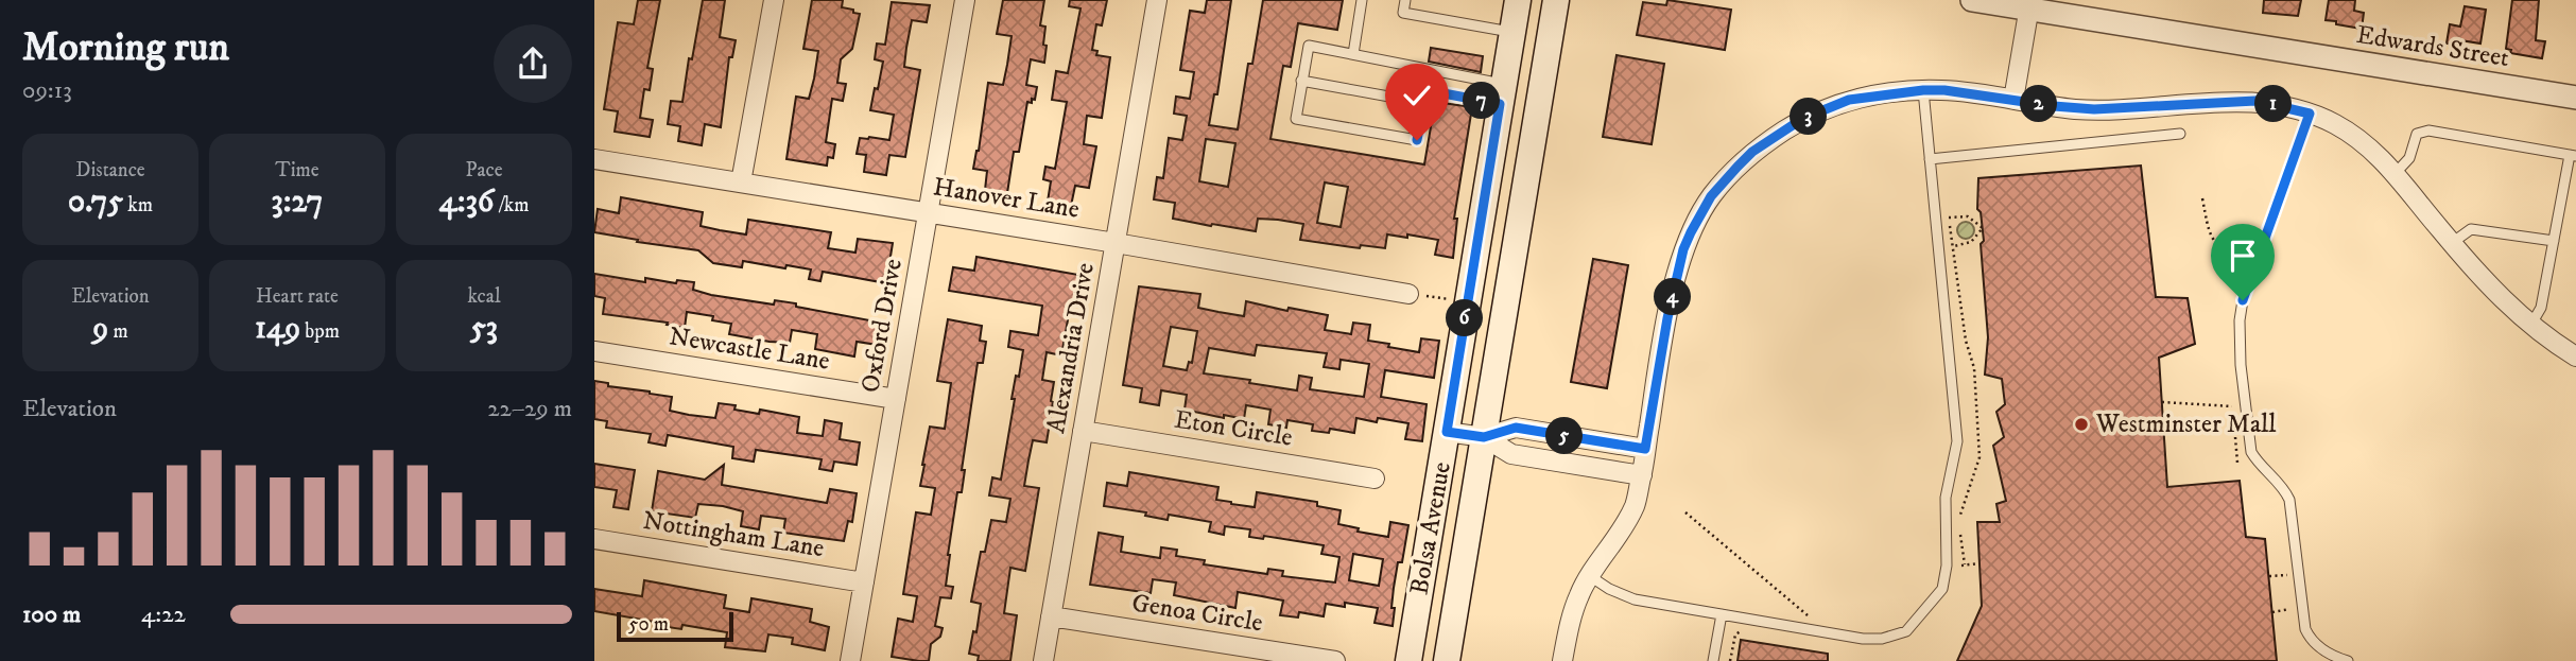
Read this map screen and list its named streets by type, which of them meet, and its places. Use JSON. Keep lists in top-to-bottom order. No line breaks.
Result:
{"streets":{"main road":["Bolsa Avenue"],"street":["Edwards Street","Hanover Lane","Oxford Drive","Alexandria Drive","Newcastle Lane","Eton Circle","Nottingham Lane","Genoa Circle"]},"crossings":[["Hanover Lane","Oxford Drive"],["Hanover Lane","Alexandria Drive"],["Oxford Drive","Newcastle Lane"],["Oxford Drive","Nottingham Lane"],["Alexandria Drive","Eton Circle"],["Alexandria Drive","Genoa Circle"]],"places":["Westminster Mall"],"scale_bar":"50 m","page":{"heading":["Morning run","09:13"],"pins":["7","1","2","3","4","6","5"],"stats":[["Distance","0.75 km"],["Time","3:27"],["Pace","4:36 /km"],["Elevation","9 m"],["Heart rate","149 bpm"],["kcal","53"]],"chart":["Elevation","22–29 m"],"list":[{"name":"100 m","note":"4:22"}],"scale":"50 m"}}
